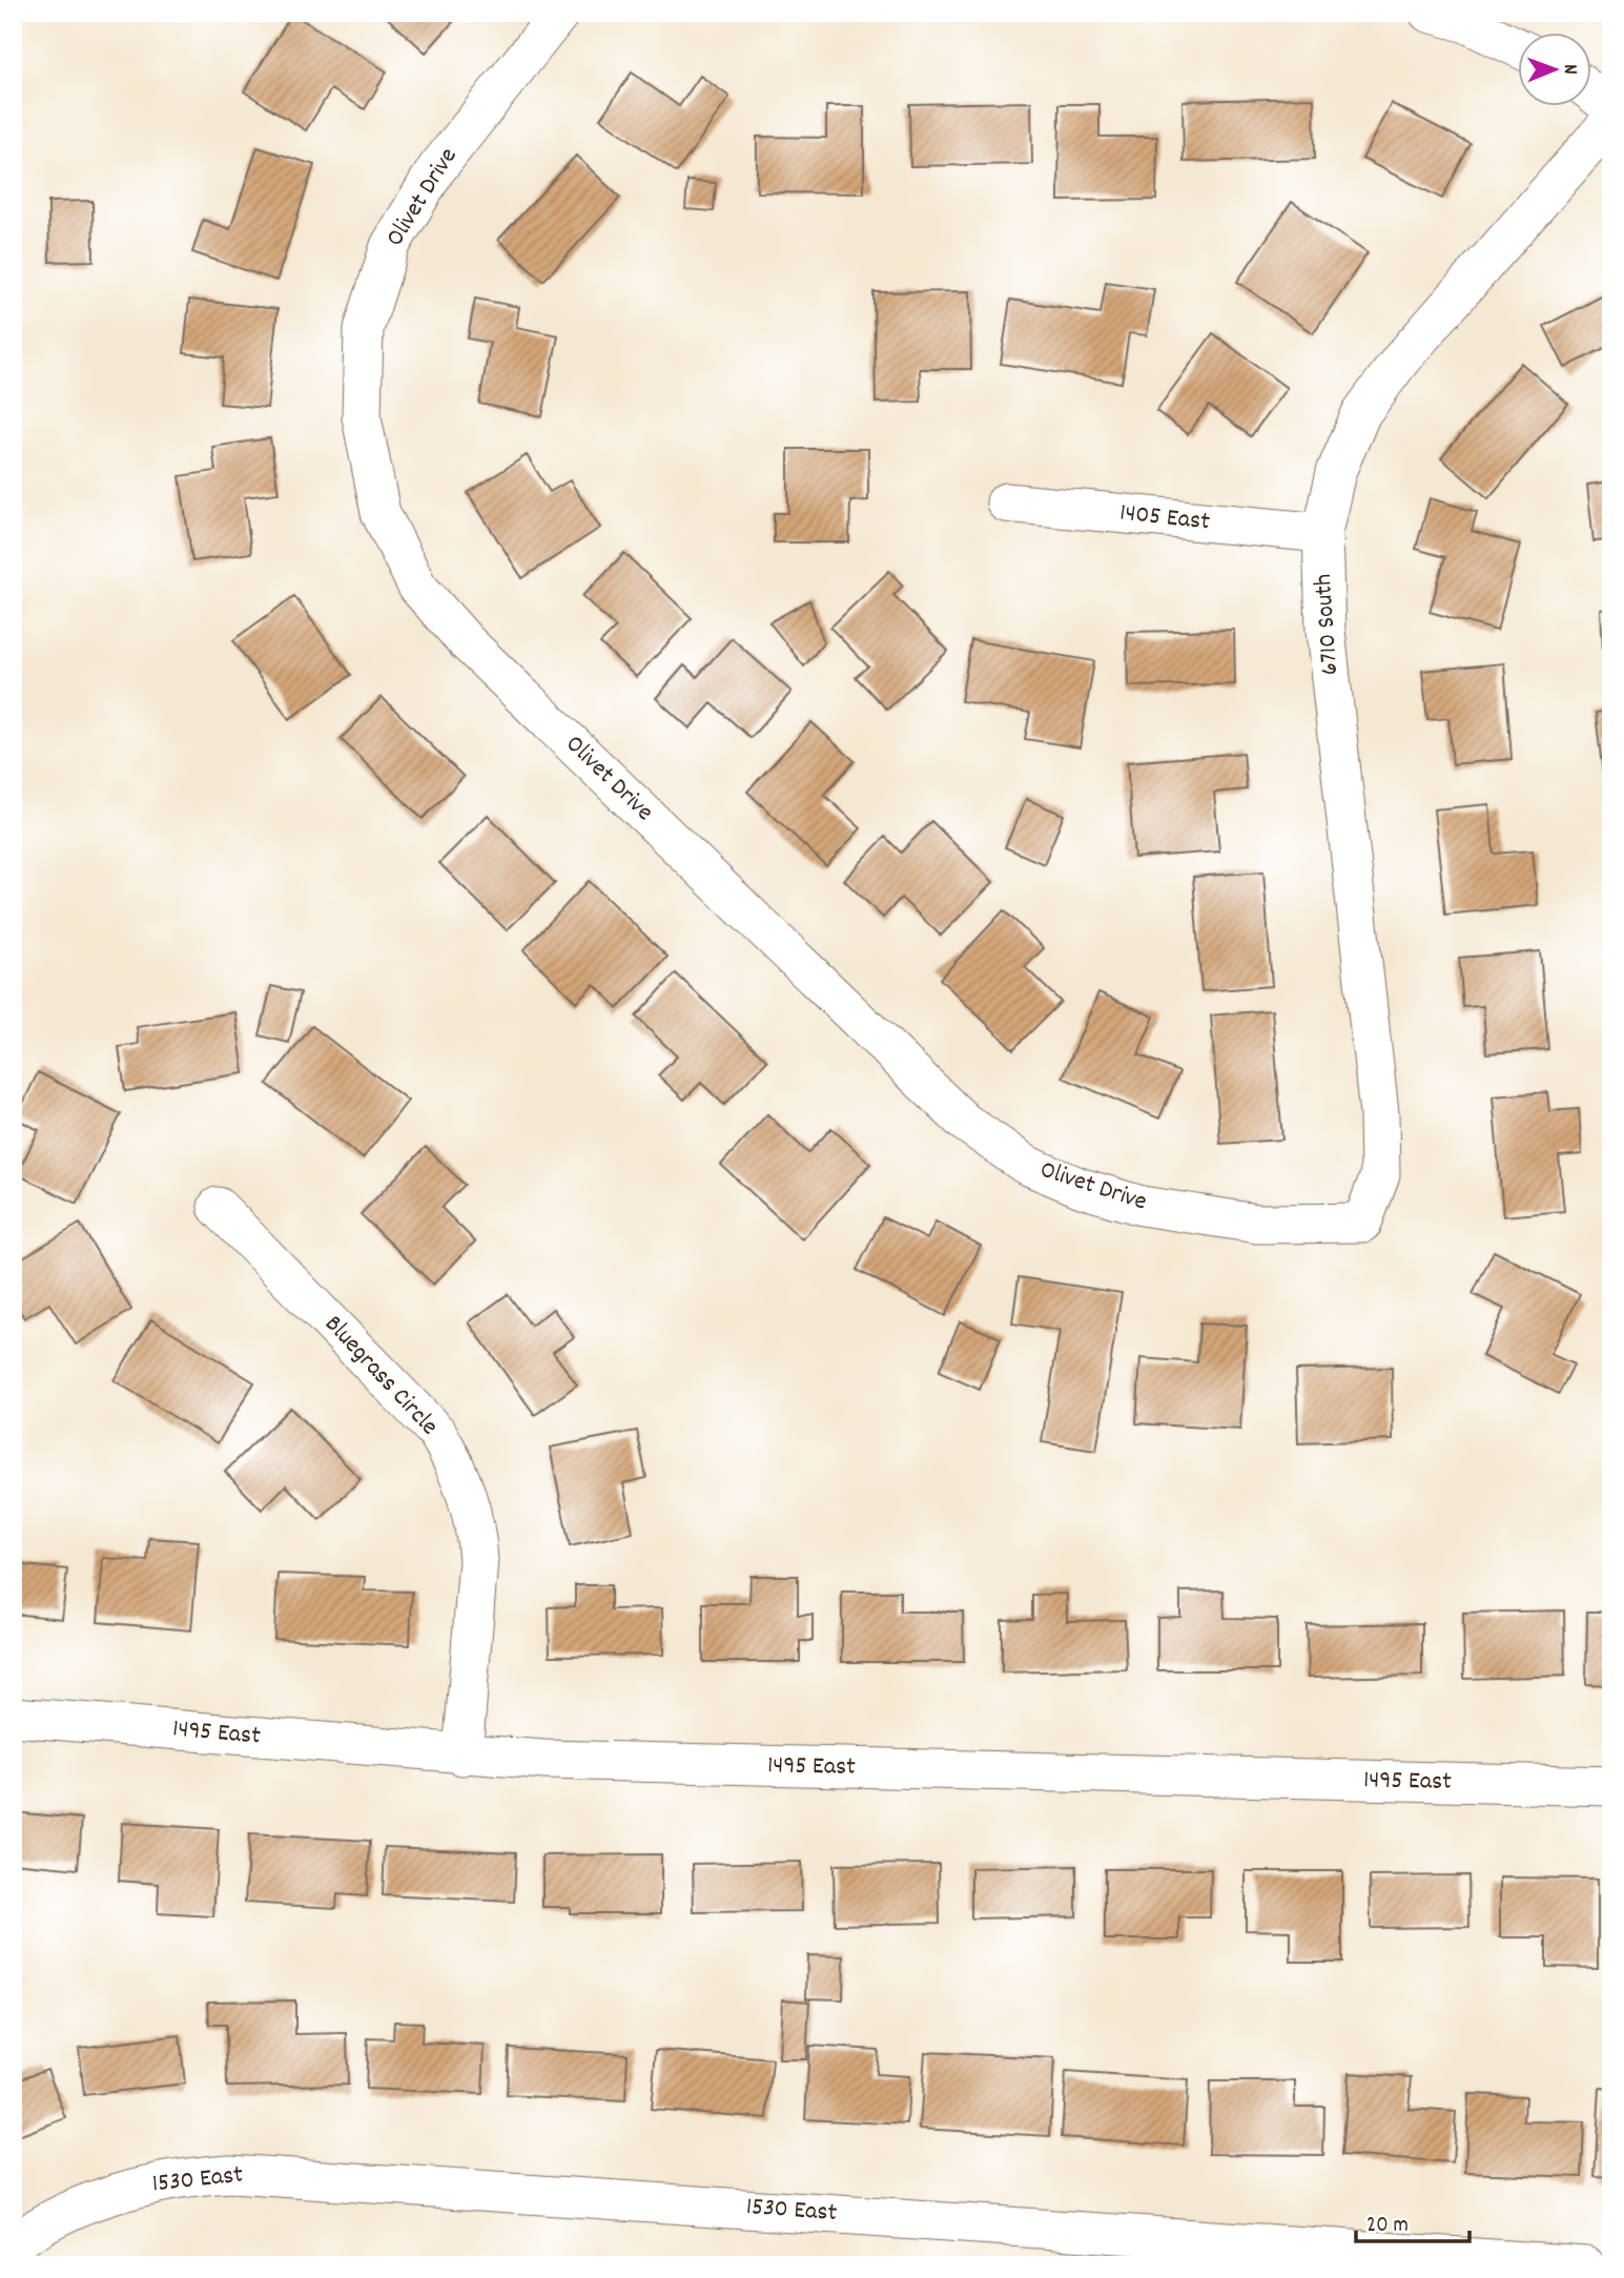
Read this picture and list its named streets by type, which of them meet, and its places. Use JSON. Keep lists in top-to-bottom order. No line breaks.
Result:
{"streets":{"street":["Olivet Drive","1405 East","6710 South","Bluegrass Circle","1495 East","1530 East"]},"crossings":[["Olivet Drive","6710 South"],["1405 East","6710 South"],["Bluegrass Circle","1495 East"]],"scale_bar":"20 m","north":"right"}
